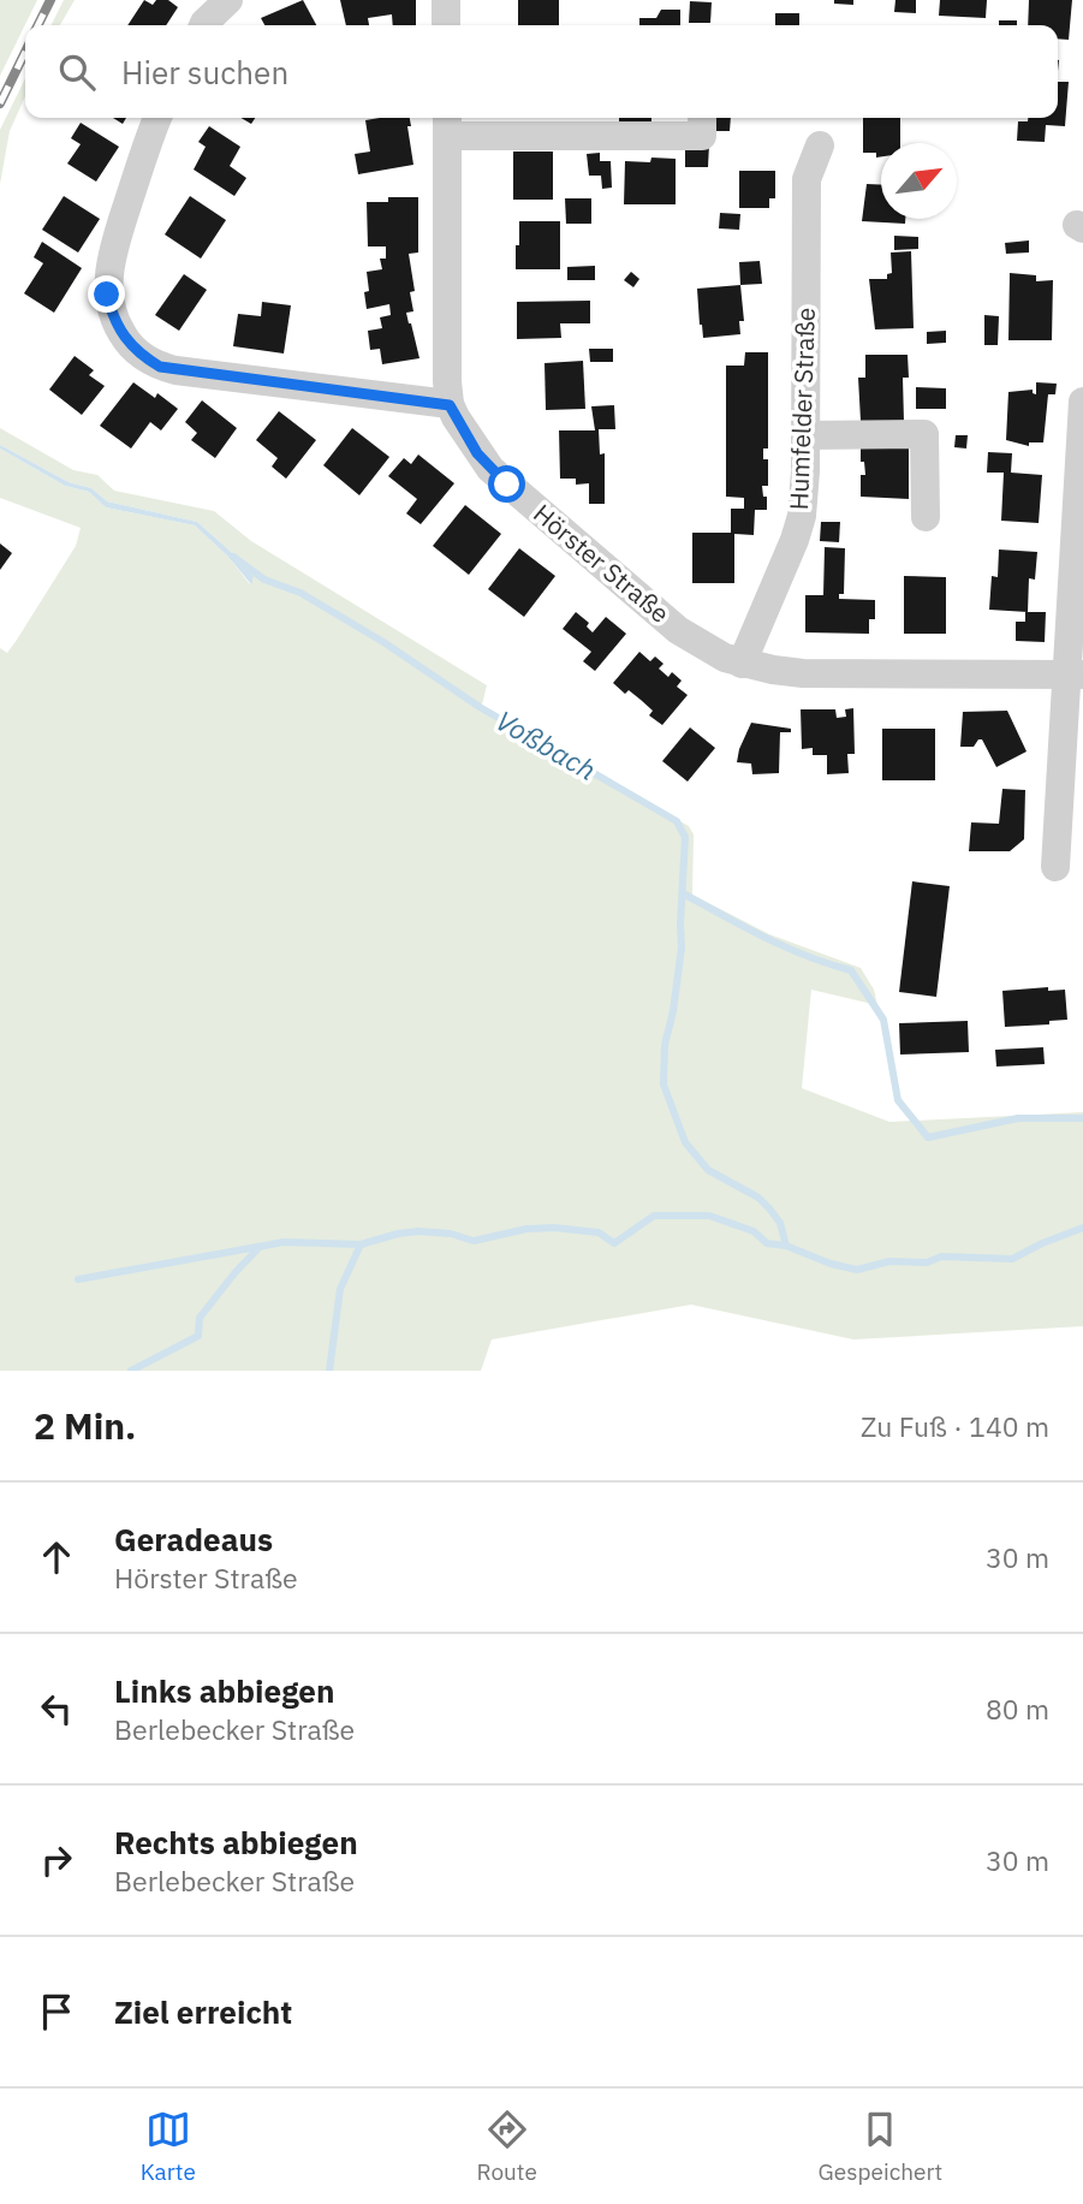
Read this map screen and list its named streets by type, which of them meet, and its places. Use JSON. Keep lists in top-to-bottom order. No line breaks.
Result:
{"streets":{"street":["Humfelder Straße","Hörster Straße"]},"crossings":[["Humfelder Straße","Hörster Straße"]],"water":["Voßbach"],"north":"top right","page":{"search":"Hier suchen","heading":["2 Min.","Zu Fuß · 140 m"],"list":[["Geradeaus","Hörster Straße","30 m"],["Links abbiegen","Berlebecker Straße","80 m"],["Rechts abbiegen","Berlebecker Straße","30 m"],"Ziel erreicht"],"nav":["Karte","Route","Gespeichert"]}}
